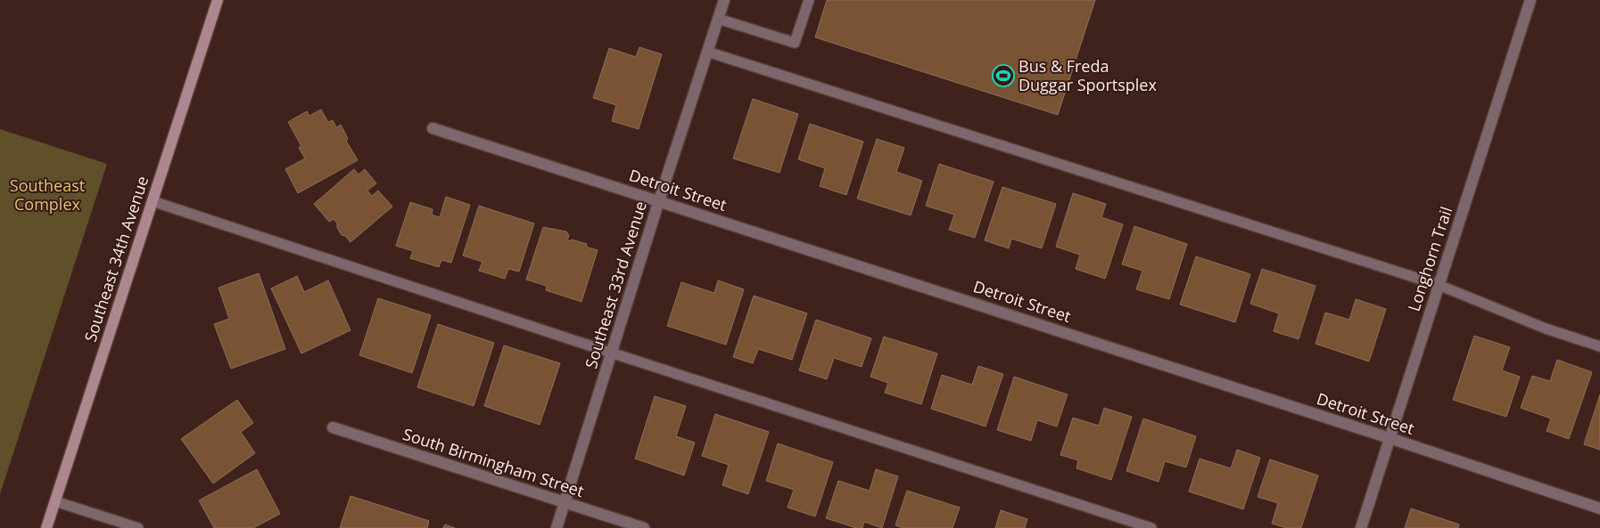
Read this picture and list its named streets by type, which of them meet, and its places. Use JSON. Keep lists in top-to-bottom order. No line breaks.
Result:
{"streets":{"main road":["Southeast 34th Avenue"],"street":["Detroit Street","Longhorn Trail","Southeast 33rd Avenue","South Birmingham Street"]},"crossings":[["Detroit Street","Longhorn Trail"],["Detroit Street","Southeast 33rd Avenue"],["Southeast 33rd Avenue","South Birmingham Street"]],"parks":["Southeast Complex"],"places":{"sports":["Bus & Freda Duggar Sportsplex"]}}
